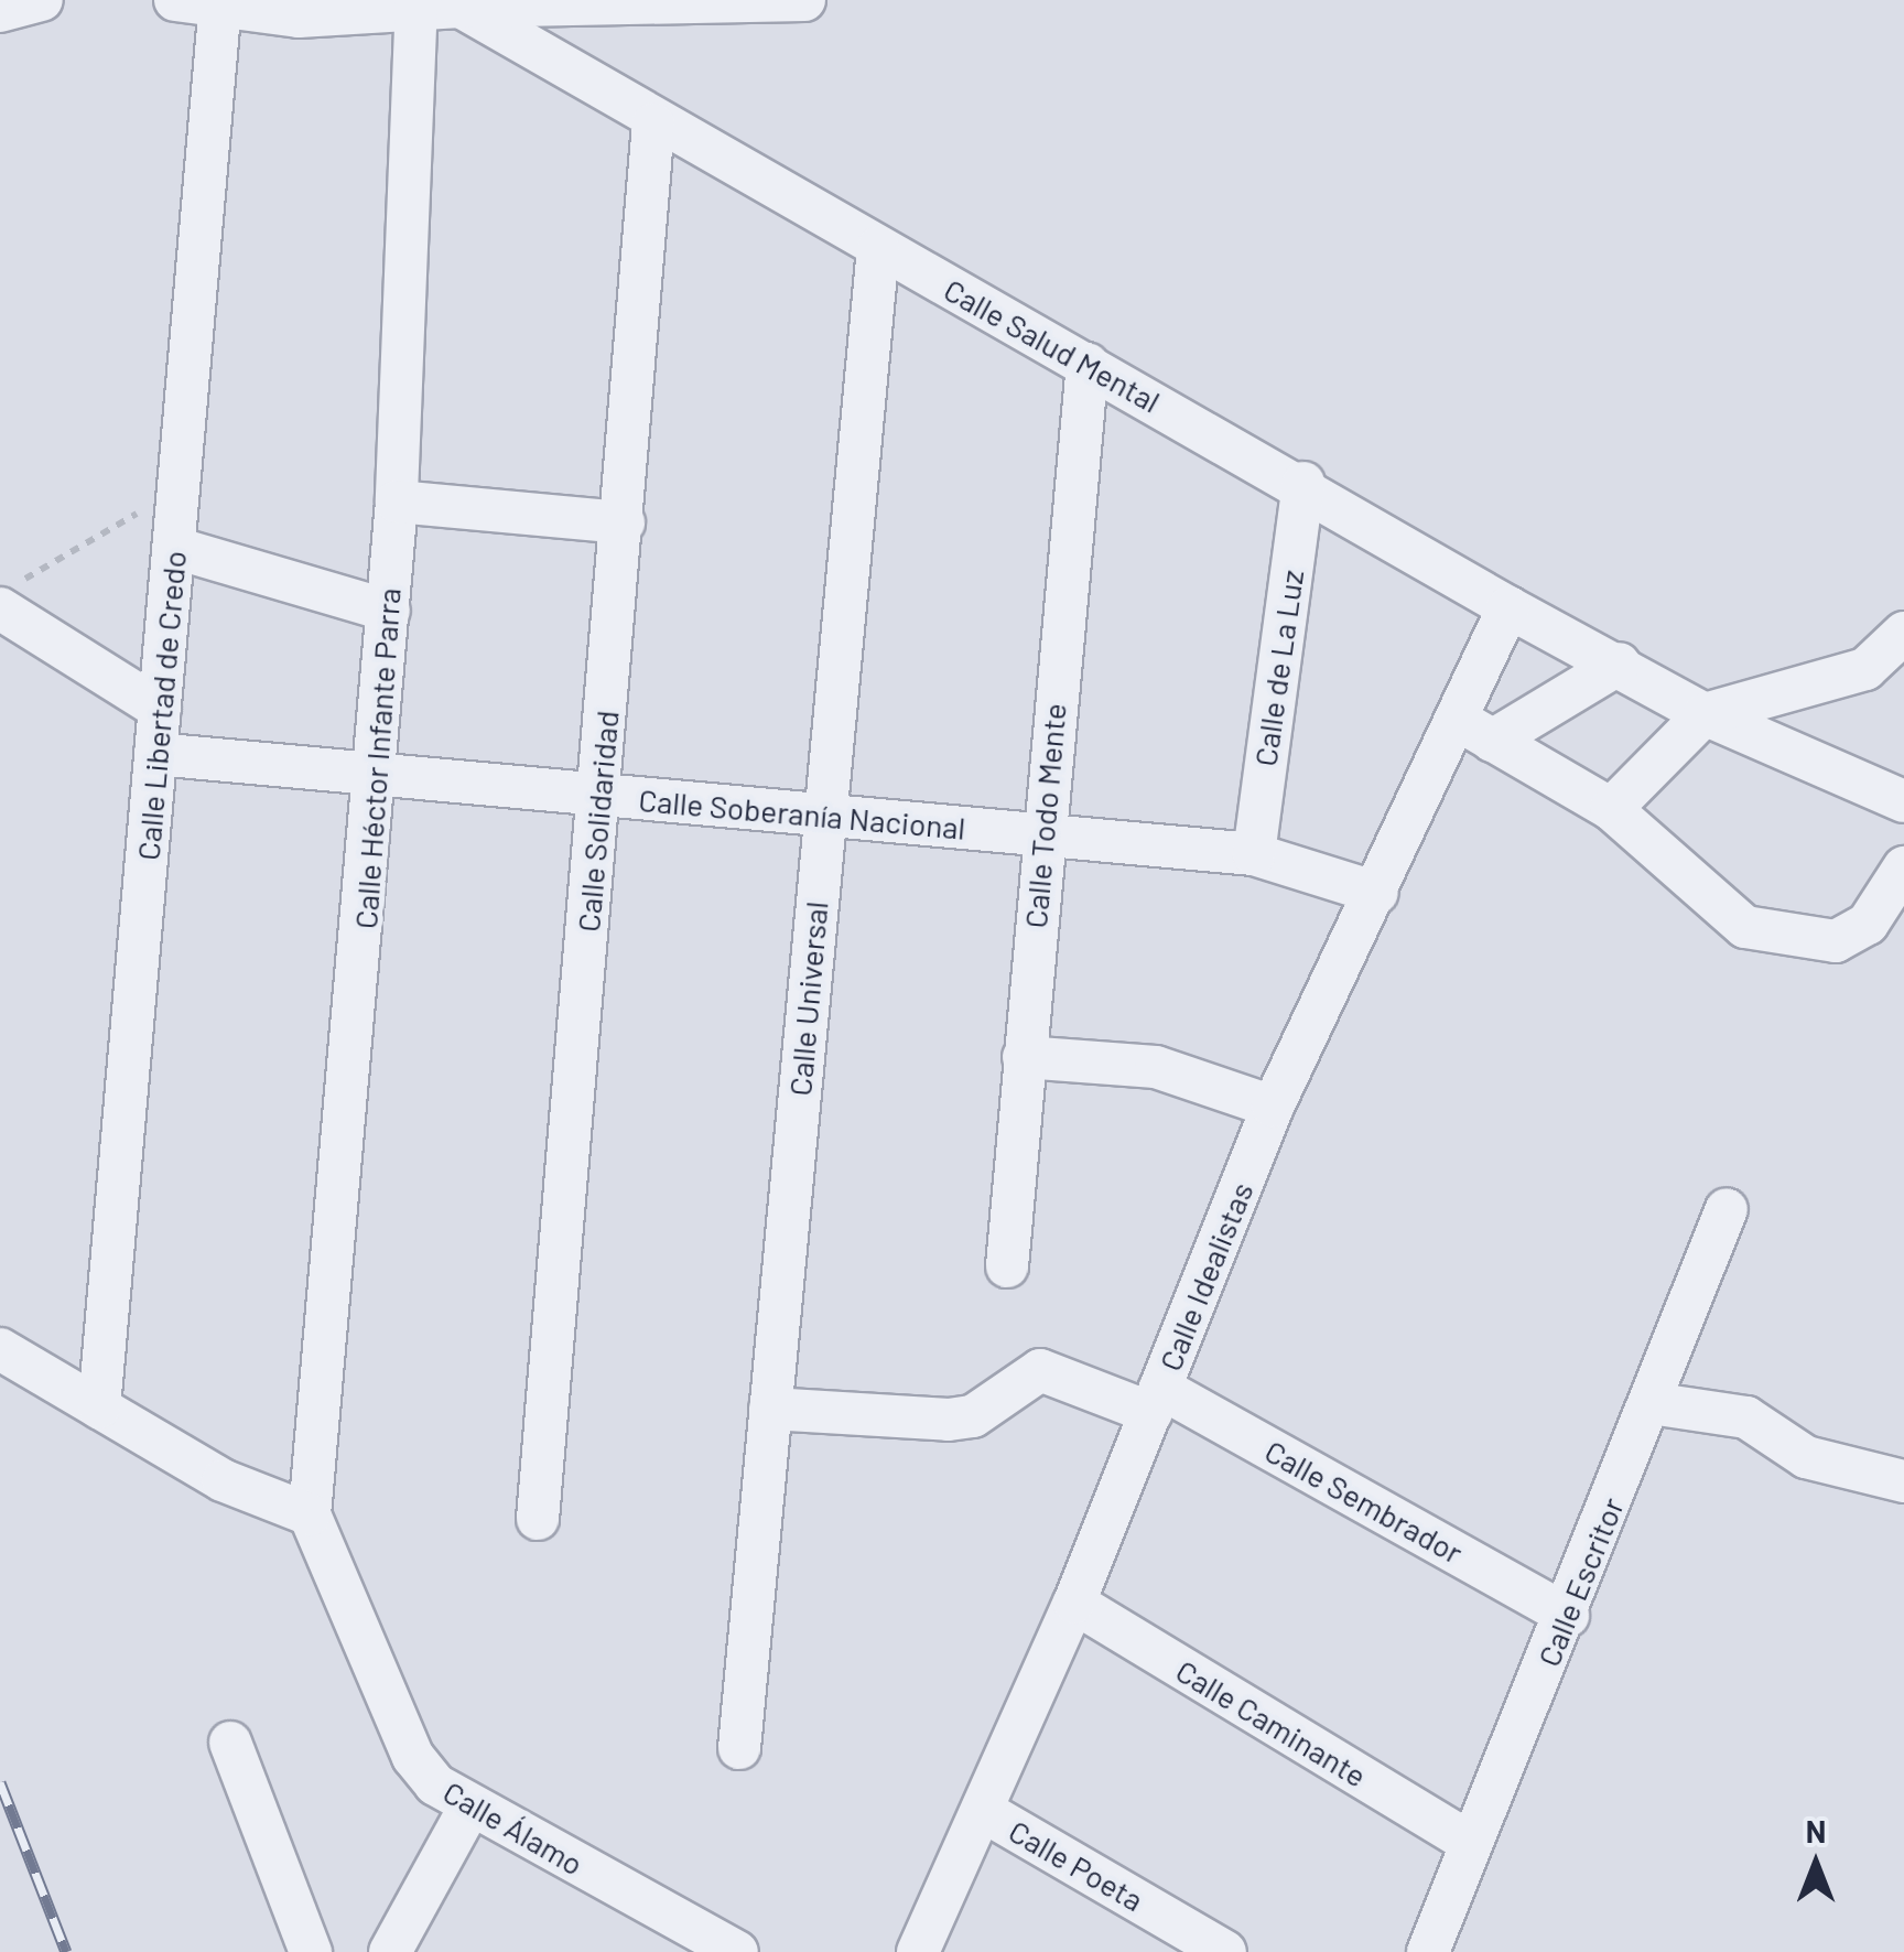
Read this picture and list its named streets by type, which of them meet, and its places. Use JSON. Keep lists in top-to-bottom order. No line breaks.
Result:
{"streets":{"street":["Calle Salud Mental","Calle de La Luz","Calle Libertad de Credo","Calle Héctor Infante Parra","Calle Soberanía Nacional","Calle Todo Mente","Calle Solidaridad","Calle Universal","Calle Idealistas","Calle Sembrador","Calle Escritor","Calle Caminante","Calle Álamo","Calle Poeta"]},"crossings":[["Calle Salud Mental","Calle de La Luz"],["Calle Salud Mental","Calle Todo Mente"],["Calle Salud Mental","Calle Solidaridad"],["Calle Salud Mental","Calle Universal"],["Calle Salud Mental","Calle Idealistas"],["Calle de La Luz","Calle Soberanía Nacional"],["Calle Libertad de Credo","Calle Soberanía Nacional"],["Calle Héctor Infante Parra","Calle Soberanía Nacional"],["Calle Héctor Infante Parra","Calle Álamo"],["Calle Soberanía Nacional","Calle Todo Mente"],["Calle Soberanía Nacional","Calle Solidaridad"],["Calle Soberanía Nacional","Calle Universal"],["Calle Soberanía Nacional","Calle Idealistas"],["Calle Universal","Calle Sembrador"],["Calle Idealistas","Calle Sembrador"],["Calle Idealistas","Calle Caminante"],["Calle Idealistas","Calle Poeta"],["Calle Sembrador","Calle Escritor"],["Calle Escritor","Calle Caminante"]],"north":"top"}
